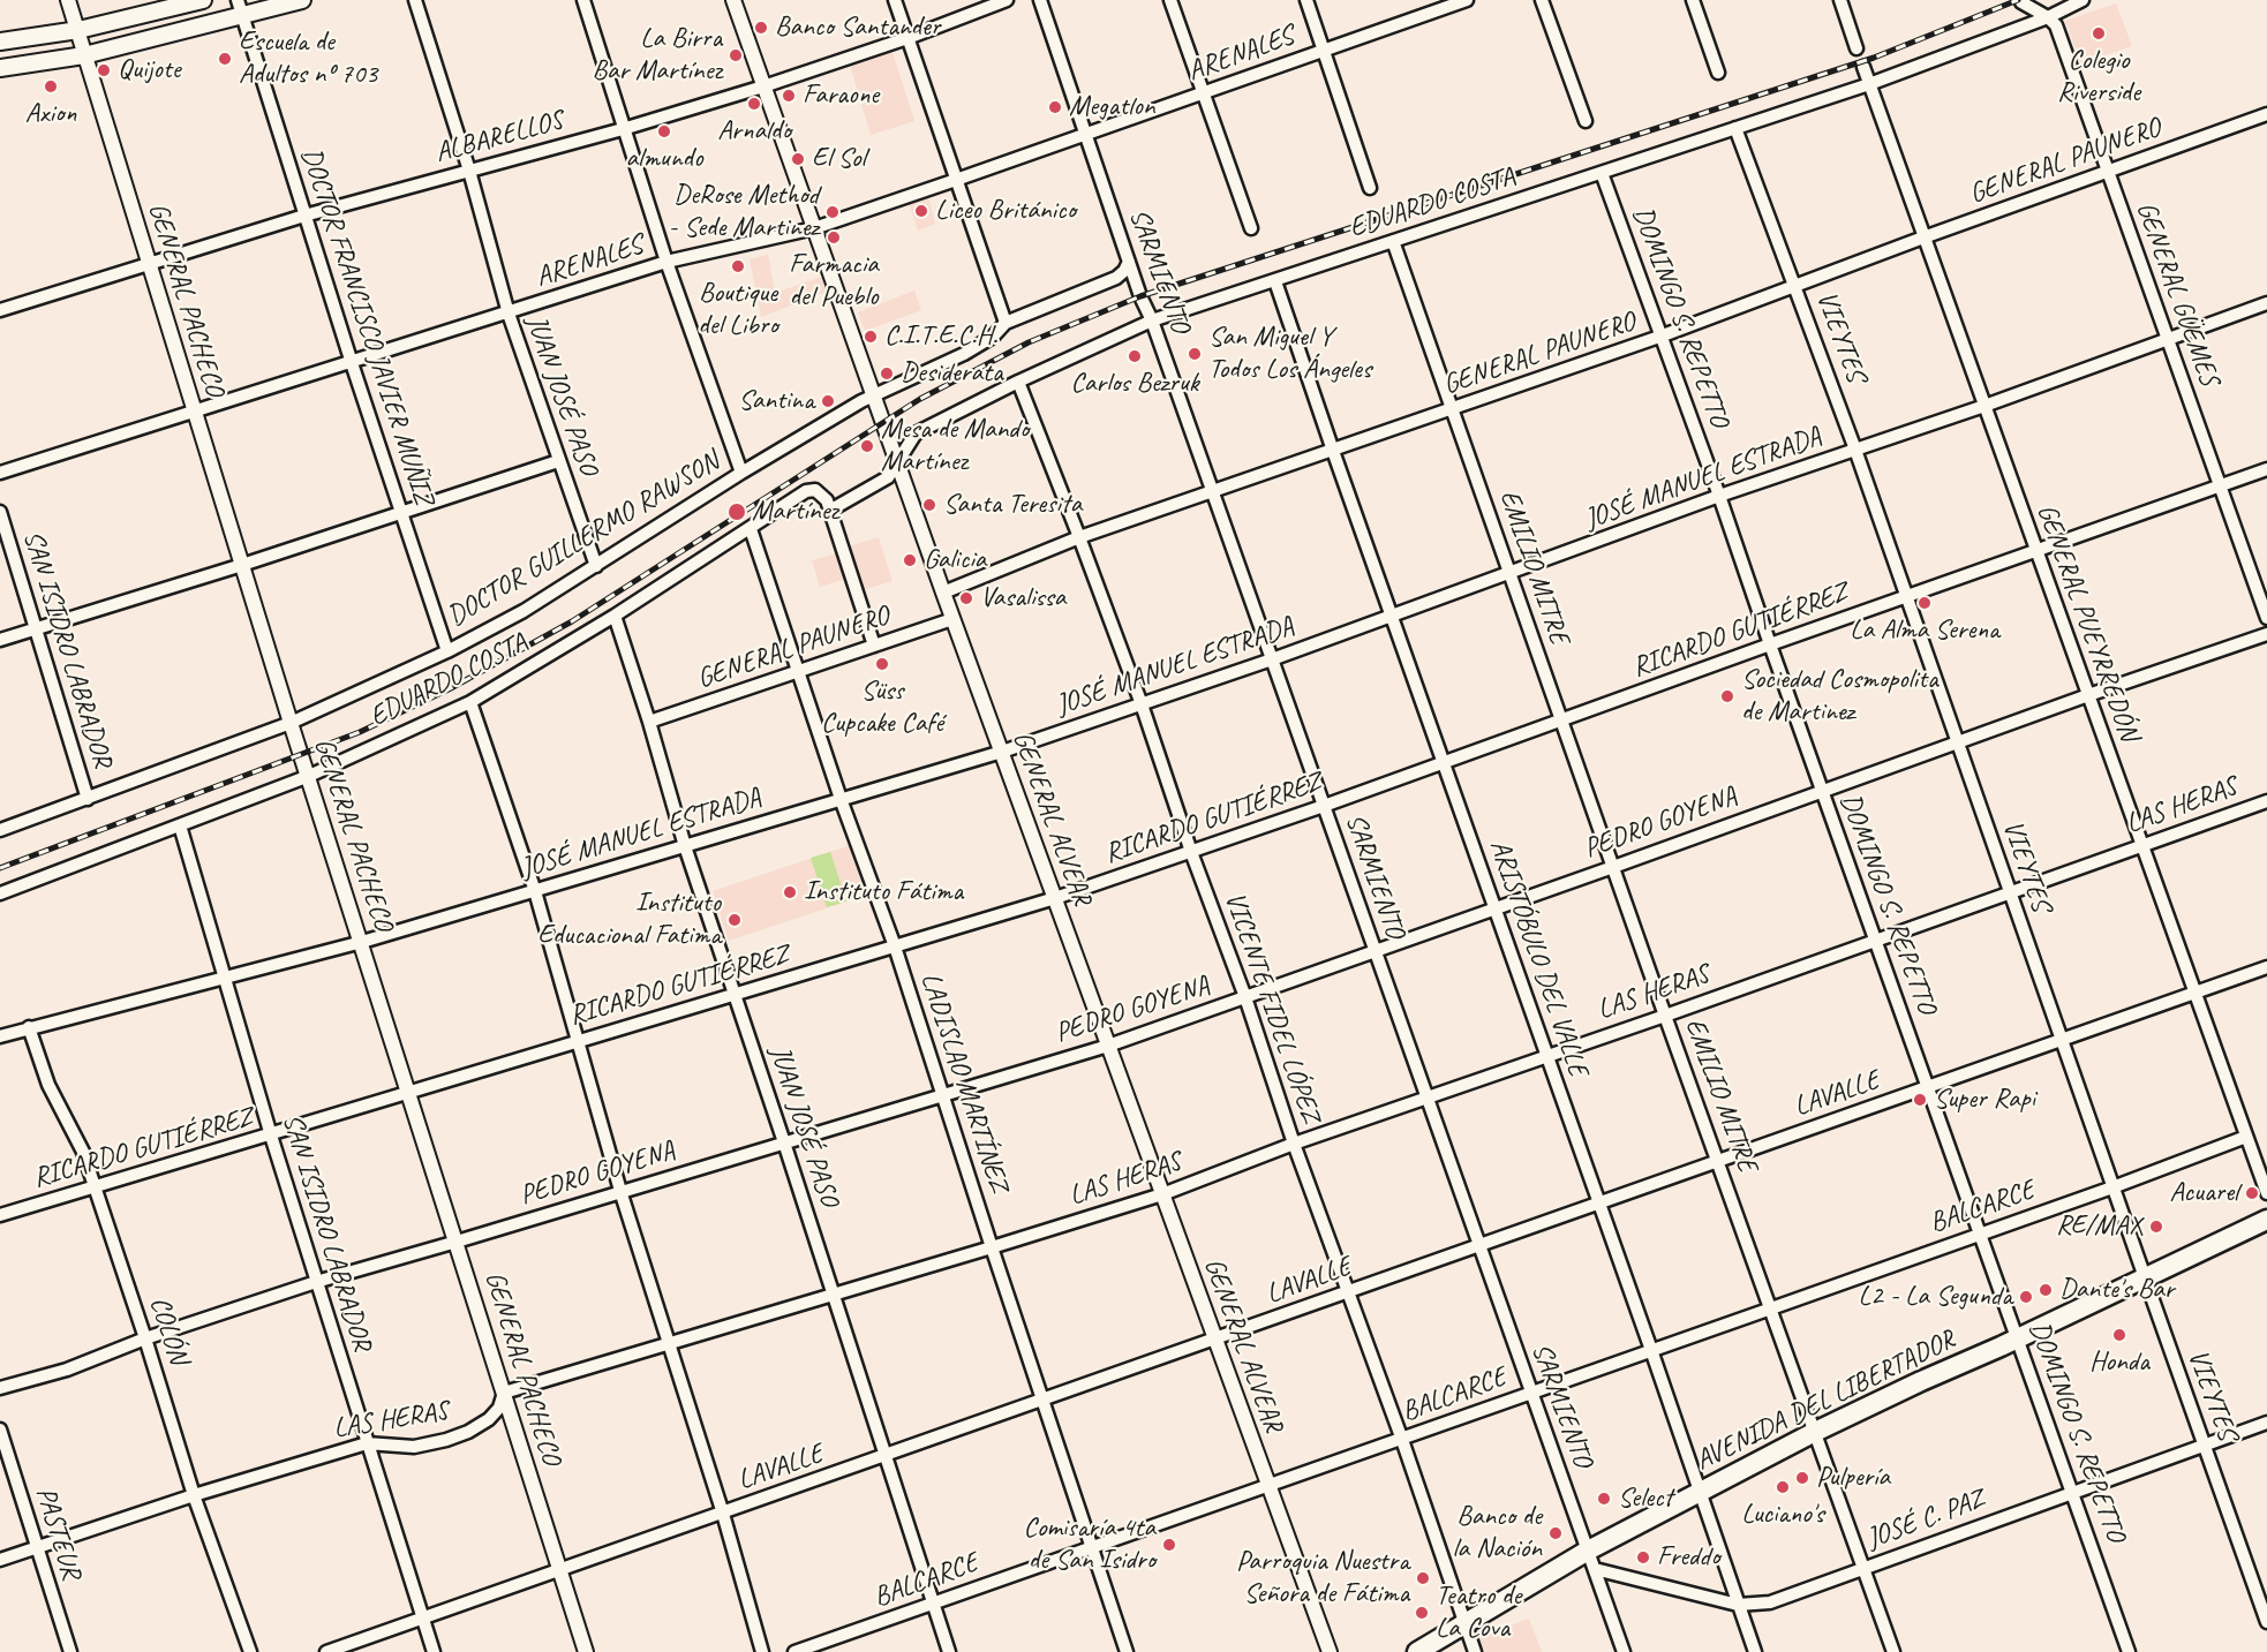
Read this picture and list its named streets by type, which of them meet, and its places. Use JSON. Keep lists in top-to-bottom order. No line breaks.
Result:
{"streets":{"main road":["AVENIDA DEL LIBERTADOR"],"street":["ARENALES","ALBARELLOS","GENERAL PAUNERO","EDUARDO COSTA","SARMIENTO","GENERAL GÜEMES","GENERAL PACHECO","DOMINGO S. REPETTO","DOCTOR FRANCISCO JAVIER MUÑIZ","VIEYTES","JUAN JOSÉ PASO","JOSÉ MANUEL ESTRADA","DOCTOR GUILLERMO RAWSON","EMILIO MITRE","GENERAL PUEYRREDÓN","RICARDO GUTIÉRREZ","SAN ISIDRO LABRADOR","LAS HERAS","GENERAL ALVEAR","PEDRO GOYENA","ARISTÓBULO DEL VALLE","VICENTE FIDEL LÓPEZ","LADISLAO MARTÍNEZ","LAVALLE","BALCARCE","COLÓN","JOSÉ C. PAZ","PASTEUR"]},"crossings":[["ARENALES","SARMIENTO"],["ARENALES","GENERAL PACHECO"],["ARENALES","DOCTOR FRANCISCO JAVIER MUÑIZ"],["ARENALES","JUAN JOSÉ PASO"],["ARENALES","GENERAL ALVEAR"],["ALBARELLOS","GENERAL PACHECO"],["ALBARELLOS","DOCTOR FRANCISCO JAVIER MUÑIZ"],["ALBARELLOS","JUAN JOSÉ PASO"],["ALBARELLOS","GENERAL ALVEAR"],["GENERAL PAUNERO","SARMIENTO"],["GENERAL PAUNERO","GENERAL GÜEMES"],["GENERAL PAUNERO","DOMINGO S. REPETTO"],["GENERAL PAUNERO","VIEYTES"],["GENERAL PAUNERO","JUAN JOSÉ PASO"],["GENERAL PAUNERO","EMILIO MITRE"],["GENERAL PAUNERO","GENERAL PUEYRREDÓN"],["GENERAL PAUNERO","GENERAL ALVEAR"],["GENERAL PAUNERO","ARISTÓBULO DEL VALLE"],["GENERAL PAUNERO","VICENTE FIDEL LÓPEZ"],["GENERAL PAUNERO","LADISLAO MARTÍNEZ"],["EDUARDO COSTA","SARMIENTO"],["EDUARDO COSTA","GENERAL GÜEMES"],["EDUARDO COSTA","GENERAL PACHECO"],["EDUARDO COSTA","DOMINGO S. REPETTO"],["EDUARDO COSTA","VIEYTES"],["EDUARDO COSTA","JUAN JOSÉ PASO"],["EDUARDO COSTA","EMILIO MITRE"],["EDUARDO COSTA","GENERAL PUEYRREDÓN"],["EDUARDO COSTA","SAN ISIDRO LABRADOR"],["EDUARDO COSTA","GENERAL ALVEAR"],["EDUARDO COSTA","ARISTÓBULO DEL VALLE"],["EDUARDO COSTA","VICENTE FIDEL LÓPEZ"],["EDUARDO COSTA","LADISLAO MARTÍNEZ"],["SARMIENTO","JOSÉ MANUEL ESTRADA"],["SARMIENTO","DOCTOR GUILLERMO RAWSON"],["SARMIENTO","RICARDO GUTIÉRREZ"],["SARMIENTO","LAS HERAS"],["SARMIENTO","PEDRO GOYENA"],["SARMIENTO","LAVALLE"],["SARMIENTO","BALCARCE"],["SARMIENTO","AVENIDA DEL LIBERTADOR"],["SARMIENTO","JOSÉ C. PAZ"],["GENERAL GÜEMES","JOSÉ MANUEL ESTRADA"],["GENERAL GÜEMES","RICARDO GUTIÉRREZ"],["GENERAL PACHECO","JOSÉ MANUEL ESTRADA"],["GENERAL PACHECO","DOCTOR GUILLERMO RAWSON"],["GENERAL PACHECO","RICARDO GUTIÉRREZ"],["GENERAL PACHECO","LAS HERAS"],["GENERAL PACHECO","PEDRO GOYENA"],["GENERAL PACHECO","LAVALLE"],["DOMINGO S. REPETTO","JOSÉ MANUEL ESTRADA"],["DOMINGO S. REPETTO","RICARDO GUTIÉRREZ"],["DOMINGO S. REPETTO","LAS HERAS"],["DOMINGO S. REPETTO","PEDRO GOYENA"],["DOMINGO S. REPETTO","LAVALLE"],["DOMINGO S. REPETTO","BALCARCE"],["DOMINGO S. REPETTO","AVENIDA DEL LIBERTADOR"],["DOMINGO S. REPETTO","JOSÉ C. PAZ"],["DOCTOR FRANCISCO JAVIER MUÑIZ","DOCTOR GUILLERMO RAWSON"],["VIEYTES","JOSÉ MANUEL ESTRADA"],["VIEYTES","RICARDO GUTIÉRREZ"],["VIEYTES","LAS HERAS"],["VIEYTES","PEDRO GOYENA"],["VIEYTES","LAVALLE"],["VIEYTES","BALCARCE"],["VIEYTES","AVENIDA DEL LIBERTADOR"],["VIEYTES","JOSÉ C. PAZ"],["JUAN JOSÉ PASO","JOSÉ MANUEL ESTRADA"],["JUAN JOSÉ PASO","DOCTOR GUILLERMO RAWSON"],["JUAN JOSÉ PASO","RICARDO GUTIÉRREZ"],["JUAN JOSÉ PASO","LAS HERAS"],["JUAN JOSÉ PASO","PEDRO GOYENA"],["JUAN JOSÉ PASO","LAVALLE"],["JUAN JOSÉ PASO","BALCARCE"],["JOSÉ MANUEL ESTRADA","EMILIO MITRE"],["JOSÉ MANUEL ESTRADA","GENERAL PUEYRREDÓN"],["JOSÉ MANUEL ESTRADA","SAN ISIDRO LABRADOR"],["JOSÉ MANUEL ESTRADA","GENERAL ALVEAR"],["JOSÉ MANUEL ESTRADA","ARISTÓBULO DEL VALLE"],["JOSÉ MANUEL ESTRADA","VICENTE FIDEL LÓPEZ"],["JOSÉ MANUEL ESTRADA","LADISLAO MARTÍNEZ"],["JOSÉ MANUEL ESTRADA","COLÓN"],["DOCTOR GUILLERMO RAWSON","SAN ISIDRO LABRADOR"],["DOCTOR GUILLERMO RAWSON","GENERAL ALVEAR"],["EMILIO MITRE","RICARDO GUTIÉRREZ"],["EMILIO MITRE","LAS HERAS"],["EMILIO MITRE","PEDRO GOYENA"],["EMILIO MITRE","LAVALLE"],["EMILIO MITRE","BALCARCE"],["EMILIO MITRE","AVENIDA DEL LIBERTADOR"],["EMILIO MITRE","JOSÉ C. PAZ"],["GENERAL PUEYRREDÓN","RICARDO GUTIÉRREZ"],["GENERAL PUEYRREDÓN","LAS HERAS"],["GENERAL PUEYRREDÓN","PEDRO GOYENA"],["GENERAL PUEYRREDÓN","LAVALLE"],["GENERAL PUEYRREDÓN","BALCARCE"],["RICARDO GUTIÉRREZ","SAN ISIDRO LABRADOR"],["RICARDO GUTIÉRREZ","GENERAL ALVEAR"],["RICARDO GUTIÉRREZ","ARISTÓBULO DEL VALLE"],["RICARDO GUTIÉRREZ","VICENTE FIDEL LÓPEZ"],["RICARDO GUTIÉRREZ","LADISLAO MARTÍNEZ"],["RICARDO GUTIÉRREZ","COLÓN"],["SAN ISIDRO LABRADOR","LAS HERAS"],["SAN ISIDRO LABRADOR","PEDRO GOYENA"],["SAN ISIDRO LABRADOR","LAVALLE"],["LAS HERAS","GENERAL ALVEAR"],["LAS HERAS","ARISTÓBULO DEL VALLE"],["LAS HERAS","VICENTE FIDEL LÓPEZ"],["LAS HERAS","LADISLAO MARTÍNEZ"],["LAS HERAS","COLÓN"],["LAS HERAS","PASTEUR"],["GENERAL ALVEAR","PEDRO GOYENA"],["GENERAL ALVEAR","LAVALLE"],["GENERAL ALVEAR","BALCARCE"],["PEDRO GOYENA","ARISTÓBULO DEL VALLE"],["PEDRO GOYENA","VICENTE FIDEL LÓPEZ"],["PEDRO GOYENA","LADISLAO MARTÍNEZ"],["PEDRO GOYENA","COLÓN"],["ARISTÓBULO DEL VALLE","LAVALLE"],["ARISTÓBULO DEL VALLE","BALCARCE"],["ARISTÓBULO DEL VALLE","AVENIDA DEL LIBERTADOR"],["ARISTÓBULO DEL VALLE","JOSÉ C. PAZ"],["VICENTE FIDEL LÓPEZ","LAVALLE"],["VICENTE FIDEL LÓPEZ","BALCARCE"],["VICENTE FIDEL LÓPEZ","AVENIDA DEL LIBERTADOR"],["LADISLAO MARTÍNEZ","LAVALLE"],["LADISLAO MARTÍNEZ","BALCARCE"],["AVENIDA DEL LIBERTADOR","JOSÉ C. PAZ"]],"places":["Banco Santander","Colegio Riverside","La Birra Bar Martínez","Escuela de Adultos nº 703","Quijote","Axion","Faraone","Arnaldo","Megatlon","almundo","El Sol","Liceo Británico","DeRose Method - Sede Martinez","Farmacia del Pueblo","Boutique del Libro","C.I.T.E.C.H.","San Miguel Y Todos Los Ángeles","Carlos Bezruk","Desiderata","Santina","Mesa de Mando Martínez","Santa Teresita","Martínez","Galicia","Vasalissa","La Alma Serena","Süss Cupcake Café","Sociedad Cosmopolita de Martinez","Instituto Fátima","Instituto Educacional Fatima","Super Rapi","Acuarel","RE/MAX","Dante's Bar","L2 - La Segunda","Honda","Pulpería","Luciano's","Select","Banco de la Nación","Comisaría 4ta de San Isidro","Freddo","Parroquia Nuestra Señora de Fátima","Teatro de La Cova"]}
